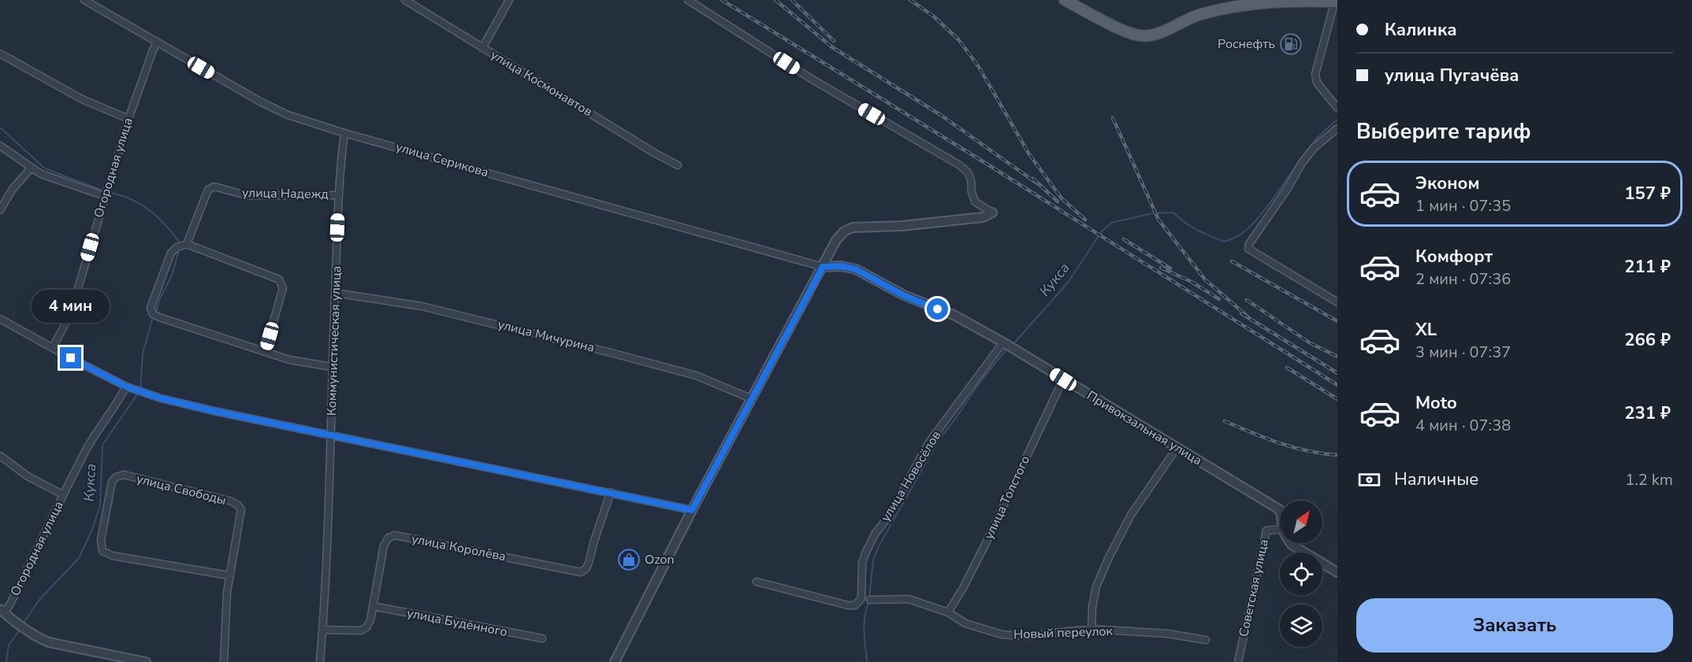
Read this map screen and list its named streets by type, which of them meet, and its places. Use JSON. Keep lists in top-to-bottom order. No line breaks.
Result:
{"streets":{"street":["улица Космонавтов","улица Серикова","Огородная улица","улица Надежд","улица Мичурина","Коммунистическая улица","Привокзальная улица","улица Новосёлов","улица Свободы","улица Толстого","улица Королёва","Советская улица","улица Будённого","Новый переулок"]},"crossings":[["улица Серикова","Огородная улица"],["улица Серикова","Коммунистическая улица"],["улица Серикова","Привокзальная улица"],["улица Надежд","Коммунистическая улица"],["улица Мичурина","Коммунистическая улица"],["Коммунистическая улица","улица Королёва"],["Привокзальная улица","улица Новосёлов"],["Привокзальная улица","улица Толстого"],["улица Толстого","Новый переулок"],["улица Королёва","улица Будённого"]],"water":["Кукса"],"places":{"fuel station":["Роснефть"],"shop":["Ozon"]},"north":"top right","page":{"banner":["Калинка","улица Пугачёва"],"heading":"Выберите тариф","list":[{"name":"Эконом","note":"1 мин · 07:35","value":"157 ₽"},{"name":"Комфорт","note":"2 мин · 07:36","value":"211 ₽"},{"name":"XL","note":"3 мин · 07:37","value":"266 ₽"},{"name":"Moto","note":"4 мин · 07:38","value":"231 ₽"}],"bubble":"4 мин","pay":["Наличные","1.2 km"],"buttons":"Заказать"}}
